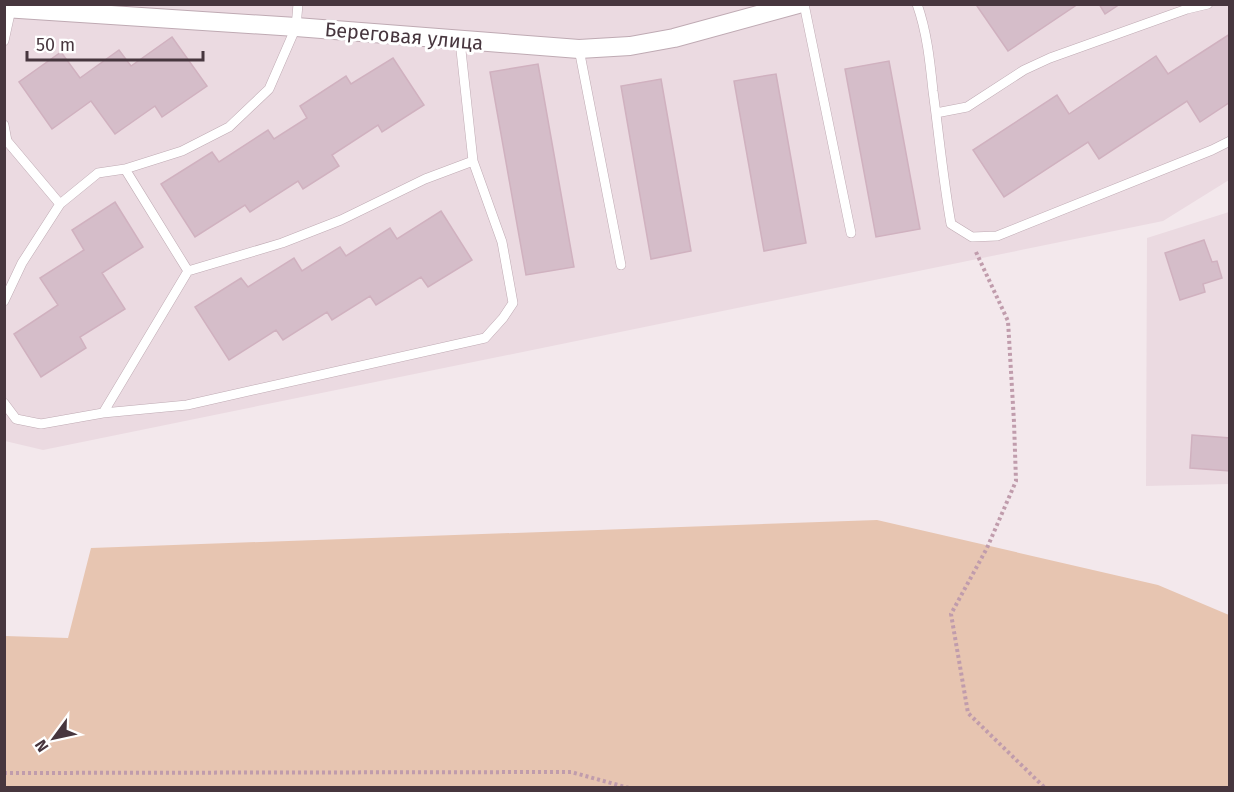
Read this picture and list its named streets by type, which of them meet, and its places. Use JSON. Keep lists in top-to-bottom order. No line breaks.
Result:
{"streets":{"street":["Береговая улица"]},"scale_bar":"50 m","north":"bottom left"}
